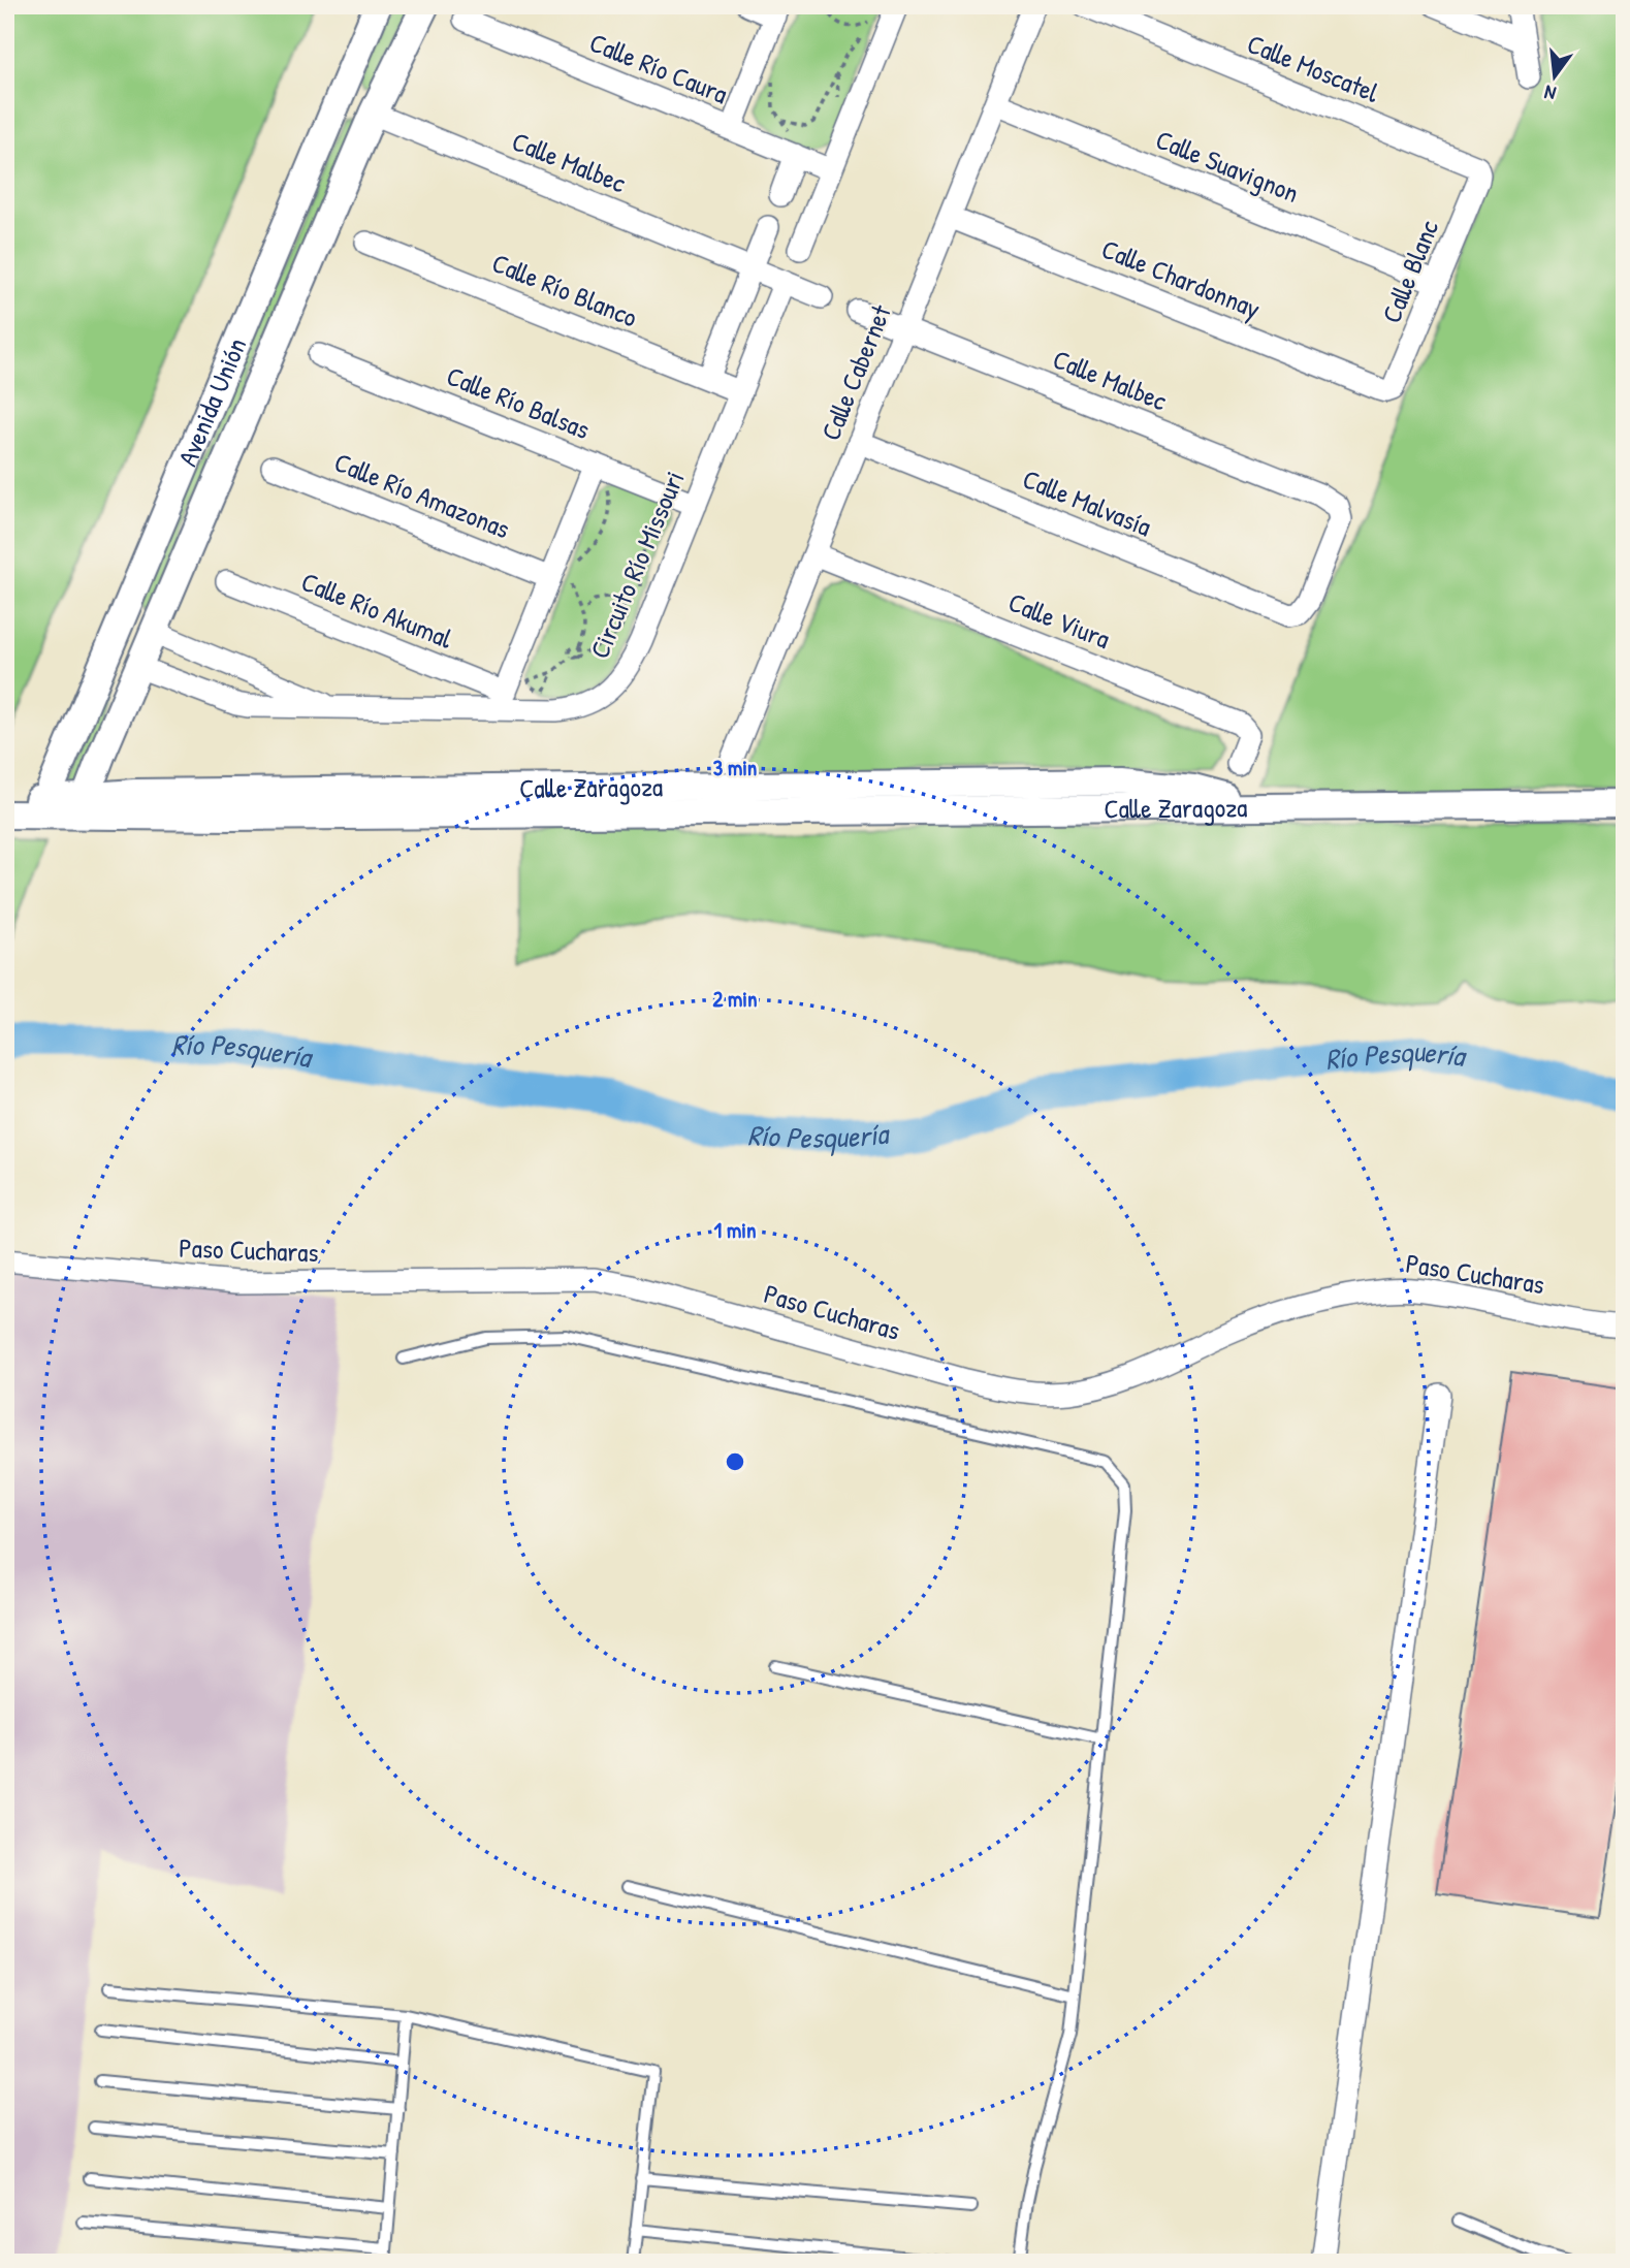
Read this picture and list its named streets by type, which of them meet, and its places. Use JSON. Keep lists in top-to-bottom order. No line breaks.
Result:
{"streets":{"street":["Calle Río Caura","Calle Moscatel","Calle Malbec","Calle Suavignon","Calle Blanc","Calle Chardonnay","Calle Río Blanco","Calle Cabernet","Avenida Unión","Calle Río Balsas","Calle Río Amazonas","Calle Malvasía","Circuito Río Missouri","Calle Río Akumal","Calle Viura","Calle Zaragoza","Paso Cucharas"]},"crossings":[["Calle Moscatel","Calle Blanc"],["Calle Malbec","Calle Cabernet"],["Calle Malbec","Avenida Unión"],["Calle Malbec","Calle Malvasía"],["Calle Malbec","Circuito Río Missouri"],["Calle Suavignon","Calle Blanc"],["Calle Suavignon","Calle Cabernet"],["Calle Blanc","Calle Chardonnay"],["Calle Chardonnay","Calle Cabernet"],["Calle Río Blanco","Circuito Río Missouri"],["Calle Cabernet","Calle Malvasía"],["Calle Cabernet","Calle Viura"],["Avenida Unión","Circuito Río Missouri"],["Avenida Unión","Calle Zaragoza"],["Calle Río Balsas","Circuito Río Missouri"],["Circuito Río Missouri","Calle Río Akumal"]],"water":["Río Pesquería"],"north":"bottom","rings":["3 min","2 min","1 min"]}
